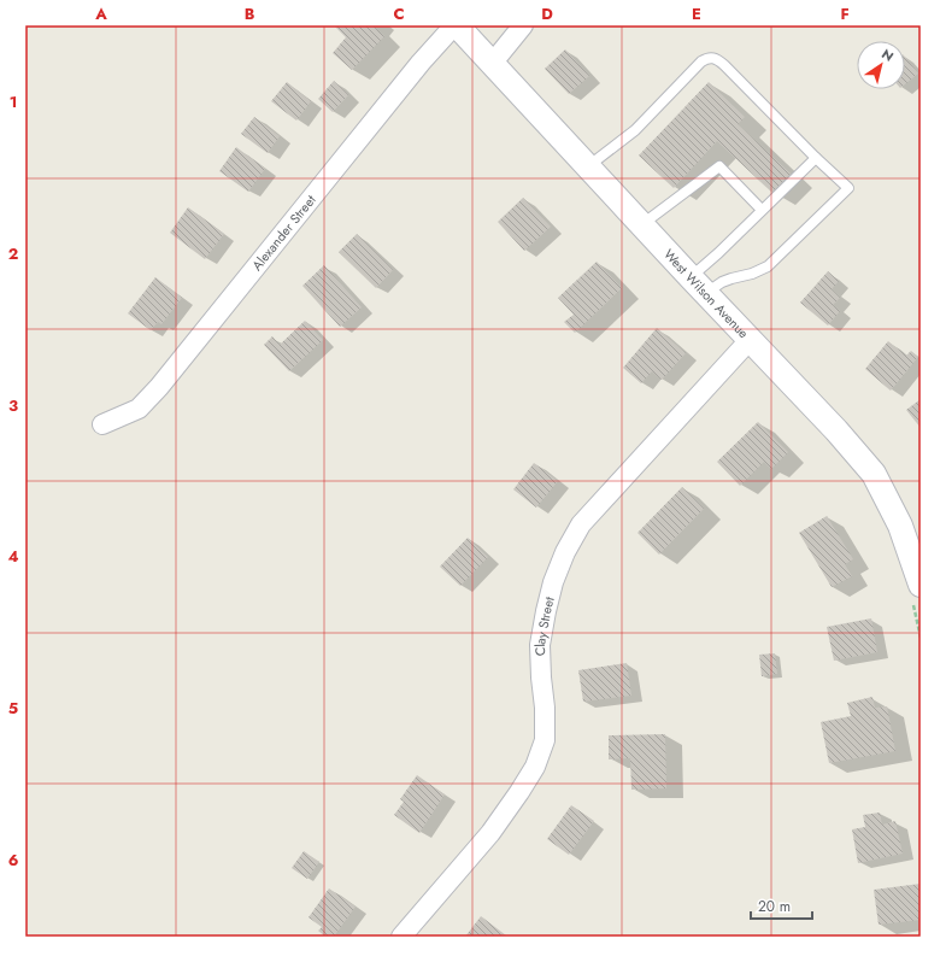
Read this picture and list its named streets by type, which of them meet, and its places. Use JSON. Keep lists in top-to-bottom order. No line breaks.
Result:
{"streets":{"street":["Alexander Street","West Wilson Avenue","Clay Street"]},"crossings":[["Alexander Street","West Wilson Avenue"],["West Wilson Avenue","Clay Street"]],"scale_bar":"20 m","north":"top right","grid":{"columns":["A","B","C","D","E","F"],"rows":["1","2","3","4","5","6"]}}
